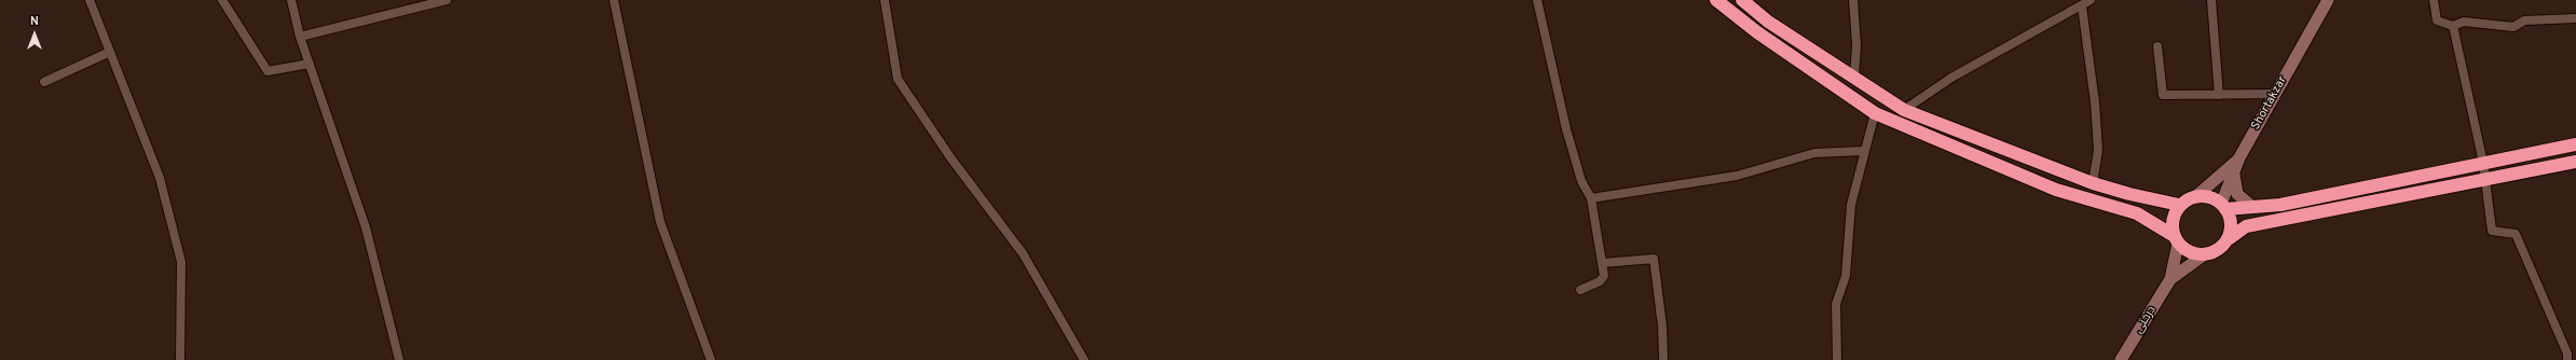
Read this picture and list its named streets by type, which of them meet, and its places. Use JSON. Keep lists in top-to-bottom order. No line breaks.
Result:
{"streets":{"street":["Shortakzar","درختی"]},"north":"top"}
